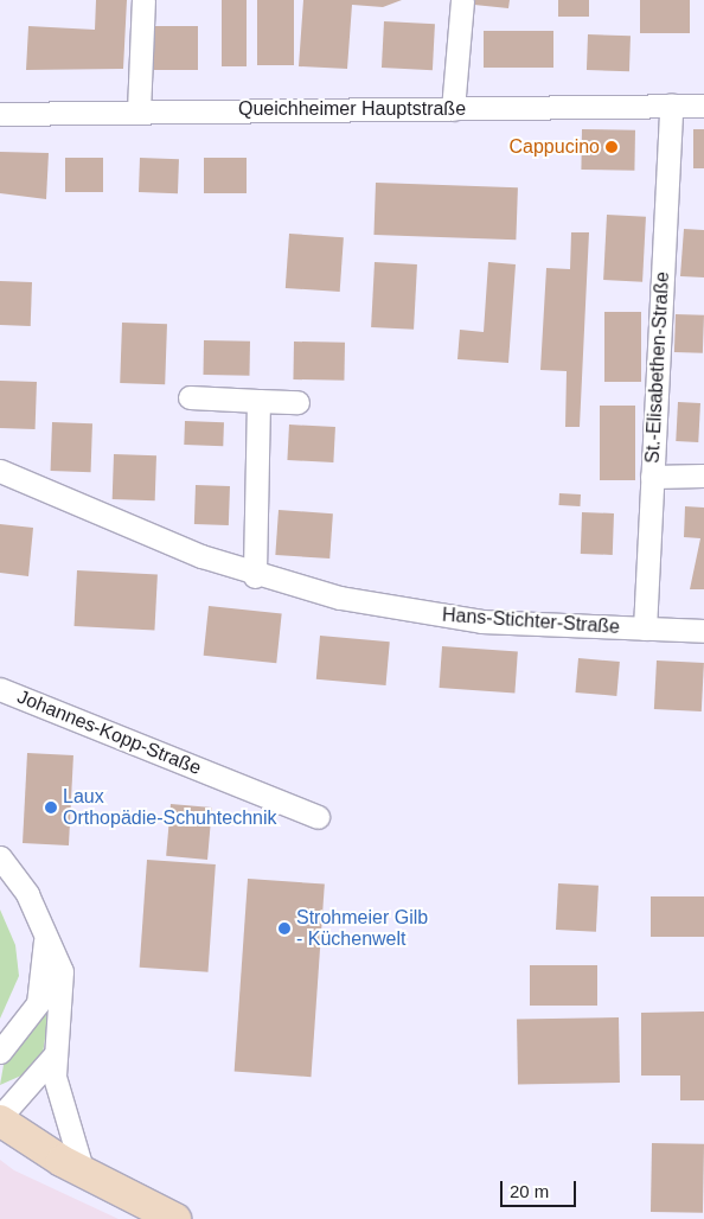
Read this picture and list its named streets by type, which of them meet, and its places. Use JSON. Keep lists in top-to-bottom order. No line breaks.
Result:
{"streets":{"street":["Queichheimer Hauptstraße","St.-Elisabethen-Straße","Hans-Stichter-Straße","Johannes-Kopp-Straße"]},"crossings":[["Queichheimer Hauptstraße","St.-Elisabethen-Straße"],["St.-Elisabethen-Straße","Hans-Stichter-Straße"]],"places":["Cappucino","Laux Orthopädie-Schuhtechnik","Strohmeier Gilb - Küchenwelt"],"scale_bar":"20 m"}
